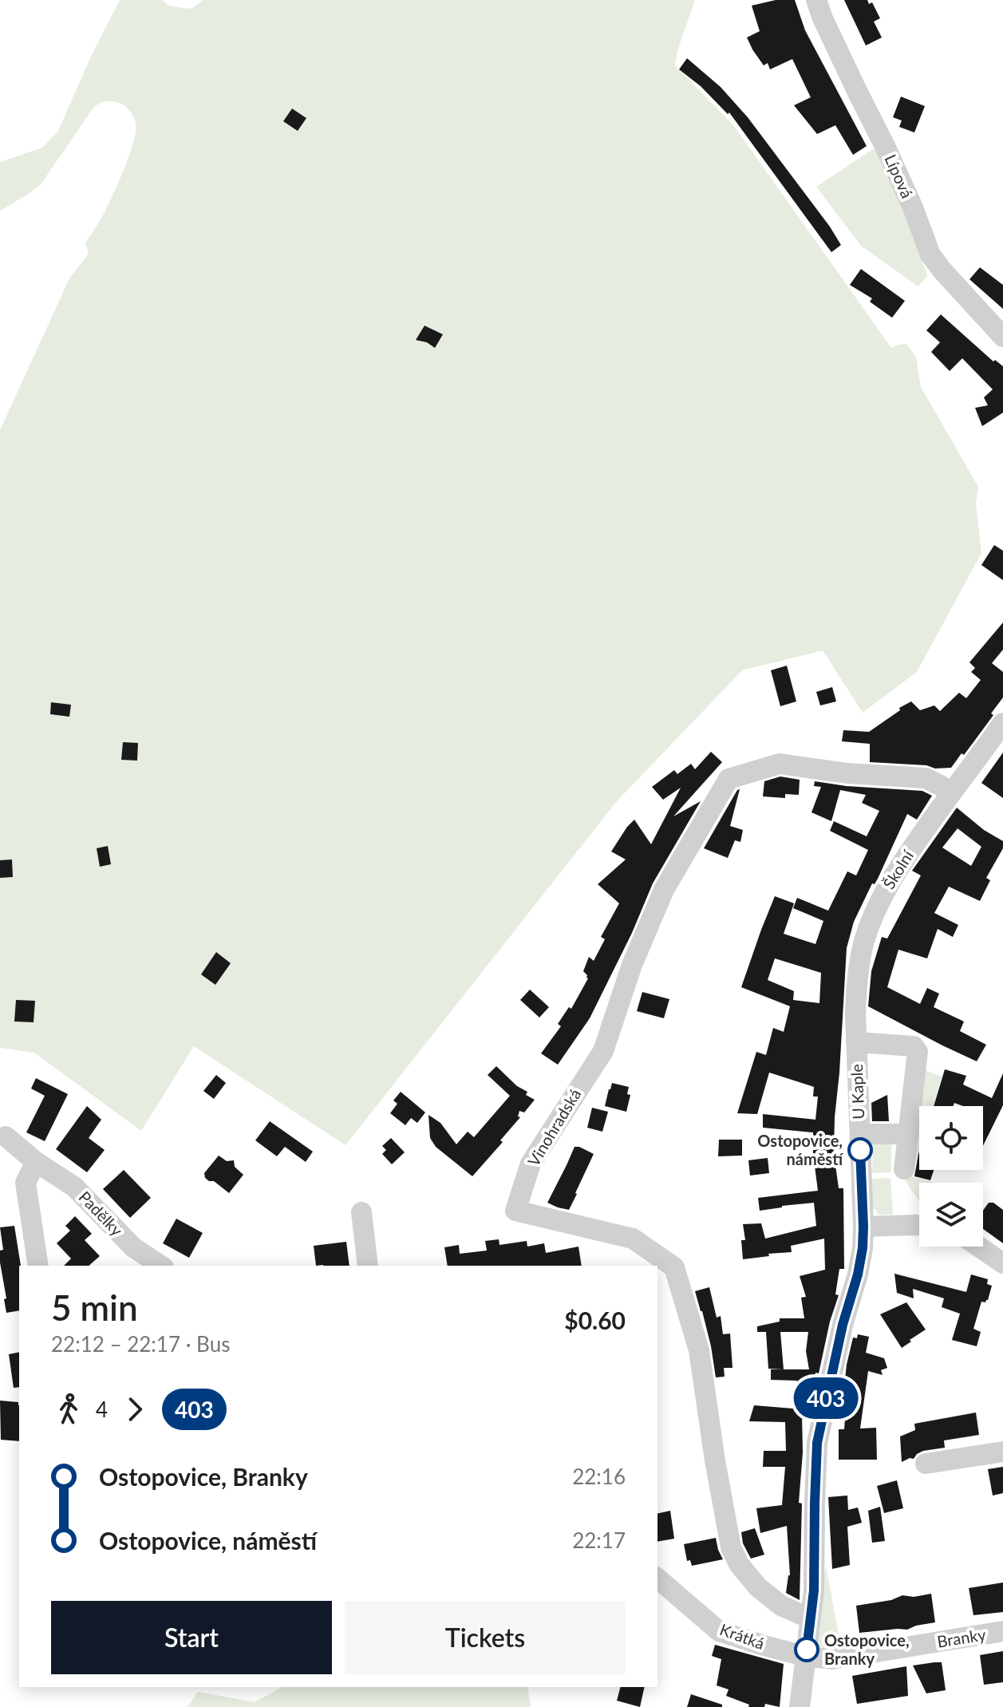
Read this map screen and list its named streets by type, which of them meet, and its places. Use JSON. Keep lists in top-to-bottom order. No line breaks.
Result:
{"streets":{"street":["Lípová","Školní","U Kaple","Vinohradská","Padělky","Krátká","Branky"]},"crossings":[["Školní","U Kaple"],["Školní","Vinohradská"],["U Kaple","Vinohradská"],["U Kaple","Krátká"],["U Kaple","Branky"],["Krátká","Branky"]],"places":["Ostopovice, náměstí","Ostopovice, Branky"],"lines":["bus line 403"],"page":{"on_map":"403","heading":["5 min","22:12 – 22:17 · Bus","$0.60"],"legs":["4","403"],"list":[{"name":"Ostopovice, Branky","value":"22:16"},{"name":"Ostopovice, náměstí","value":"22:17"}],"buttons":["Start","Tickets"]}}
